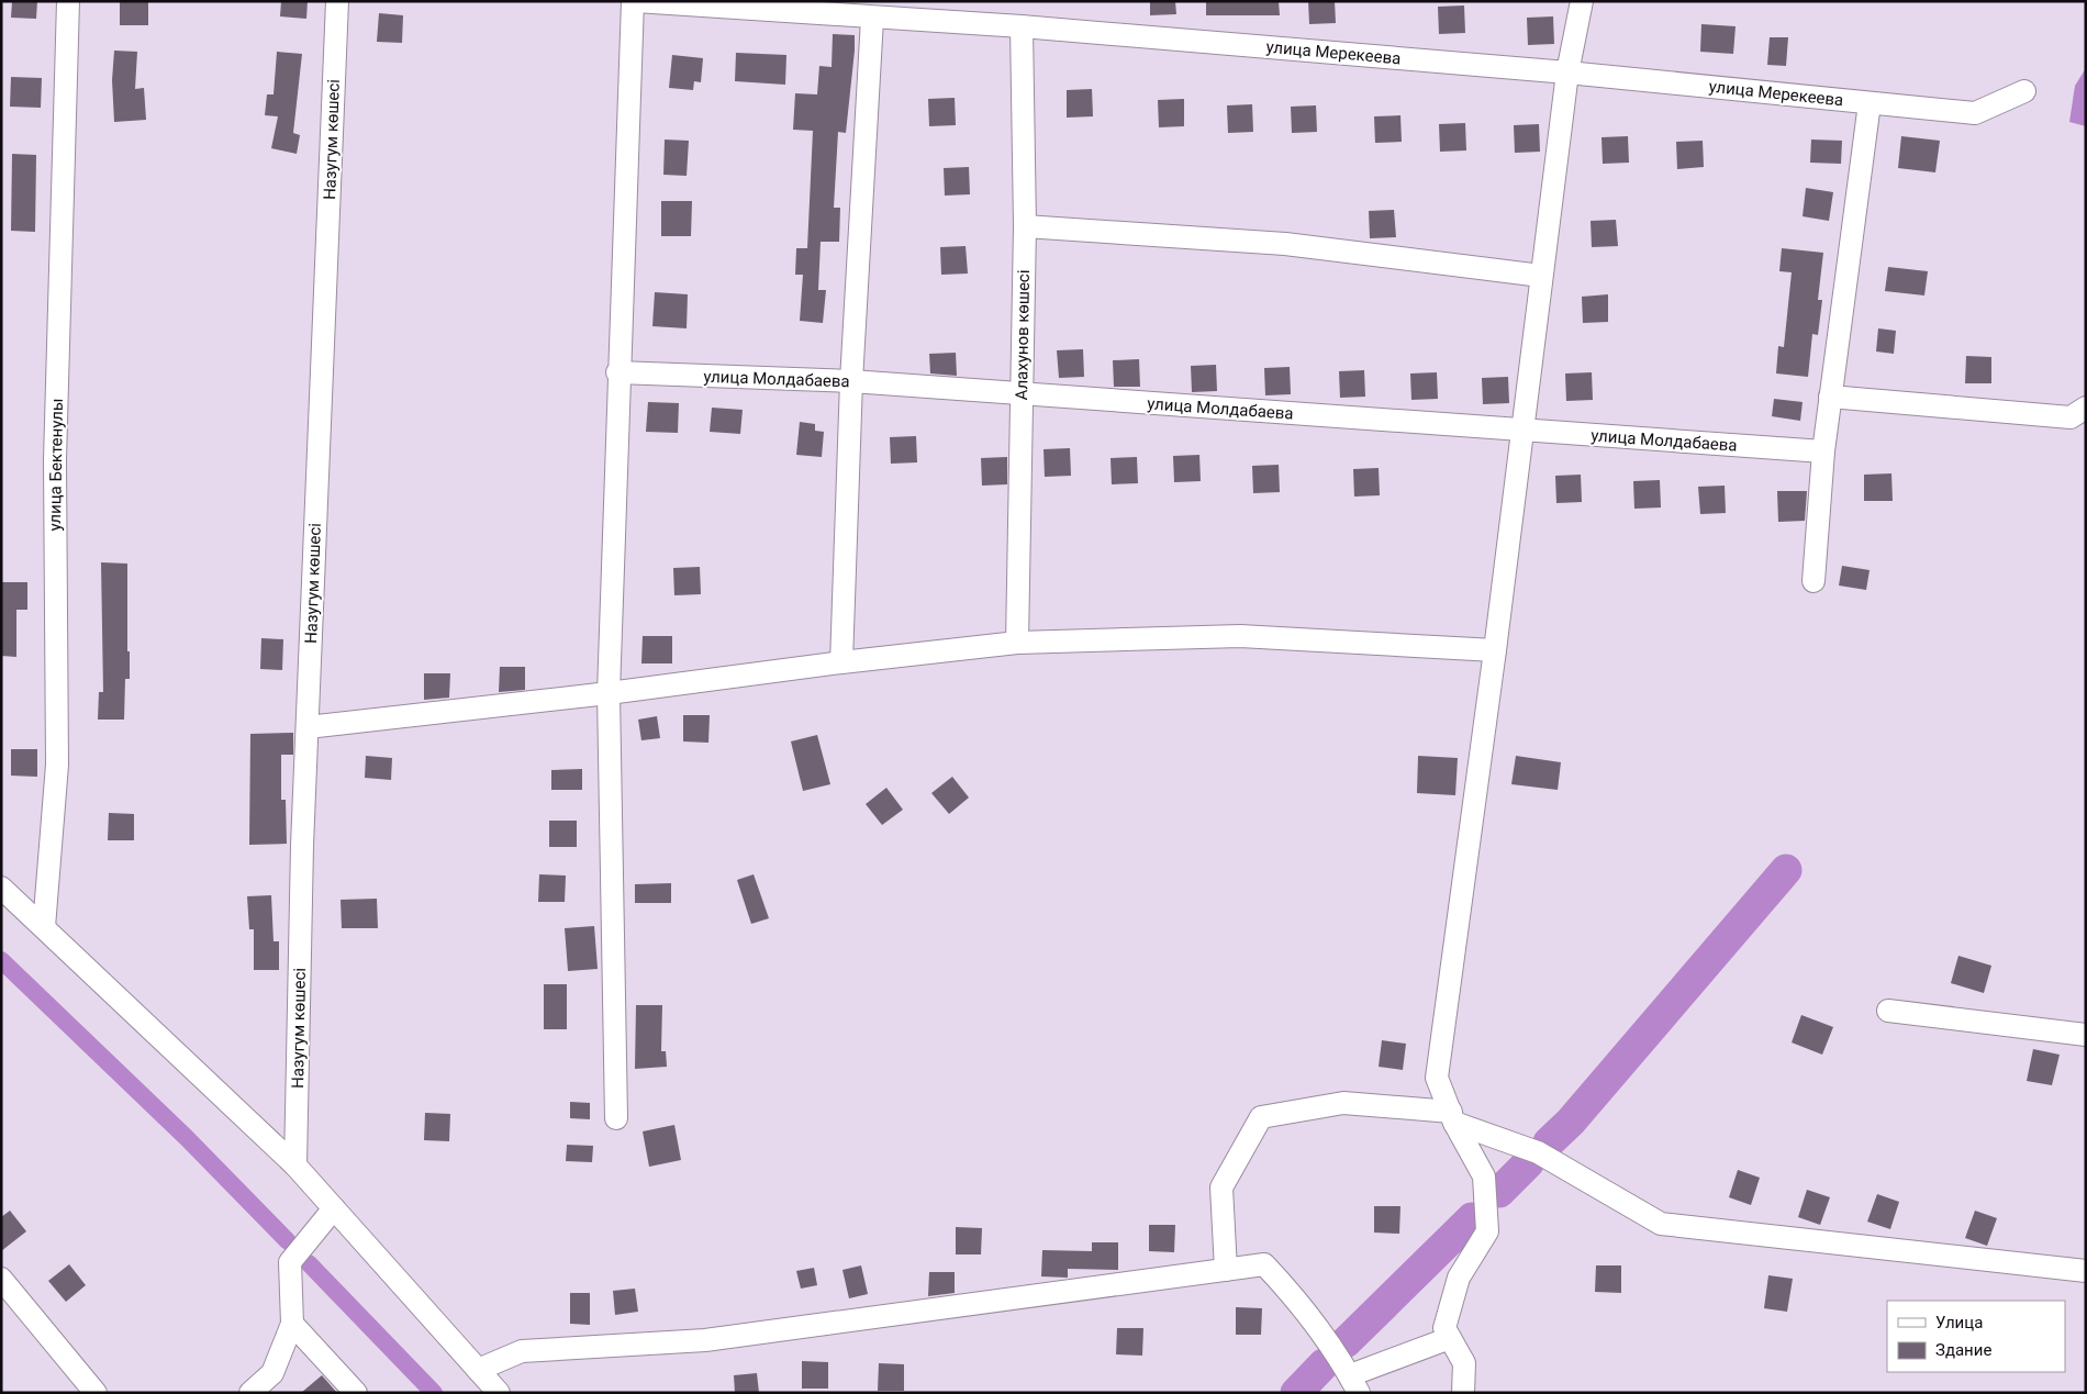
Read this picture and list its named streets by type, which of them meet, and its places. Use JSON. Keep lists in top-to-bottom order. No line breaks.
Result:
{"streets":{"street":["улица Мерекеева","Назугум көшесі","Алахунов көшесі","улица Молдабаева","улица Бектенулы"]},"crossings":[["улица Мерекеева","Алахунов көшесі"],["Алахунов көшесі","улица Молдабаева"]],"legend":["Улица","Здание"]}
